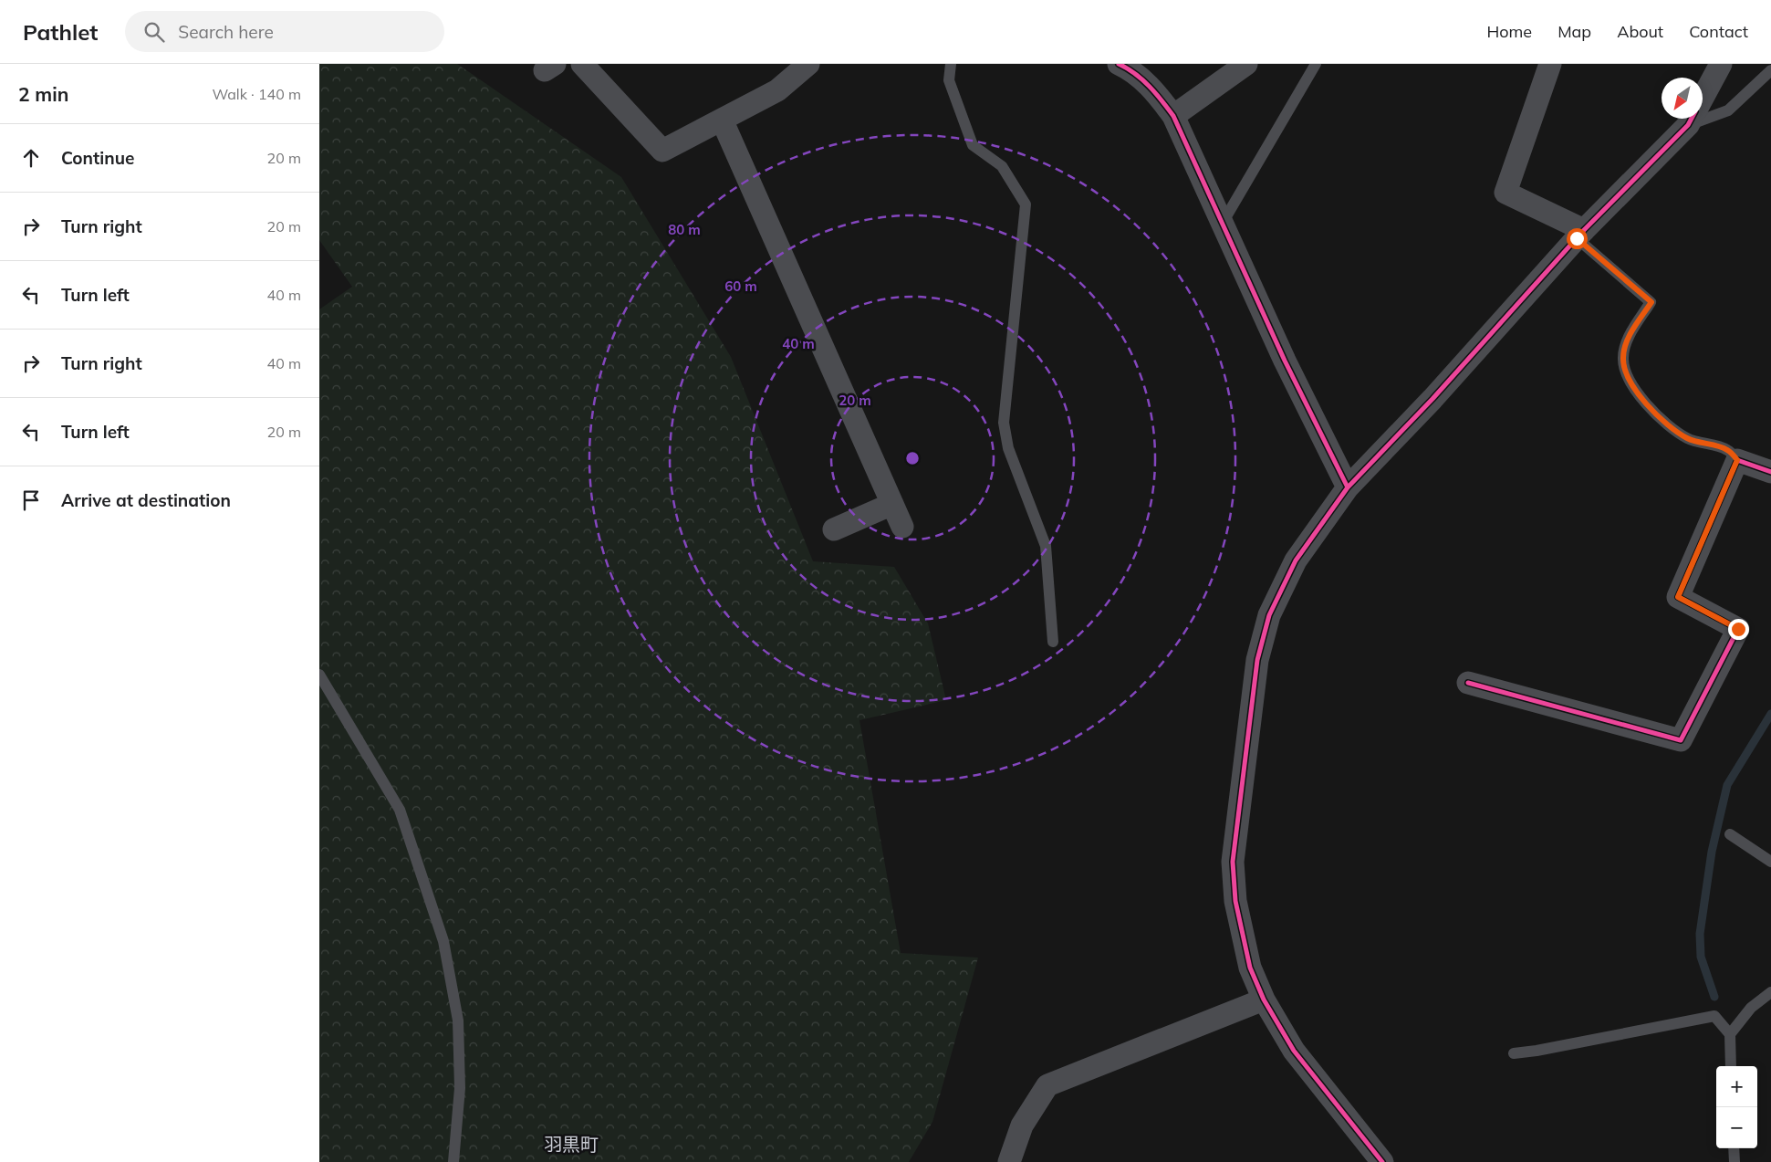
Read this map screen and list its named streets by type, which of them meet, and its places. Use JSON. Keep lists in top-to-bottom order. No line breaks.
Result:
{"districts":["羽黒町"],"north":"bottom left","page":{"header":"Pathlet","search":"Search here","nav":["Home","Map","About","Contact"],"heading":["2 min","Walk · 140 m"],"list":[["Continue","20 m"],["Turn right","20 m"],["Turn left","40 m"],["Turn right","40 m"],["Turn left","20 m"],"Arrive at destination"],"map_buttons":["+","−"]},"rings":["80 m","60 m","40 m","20 m"]}
